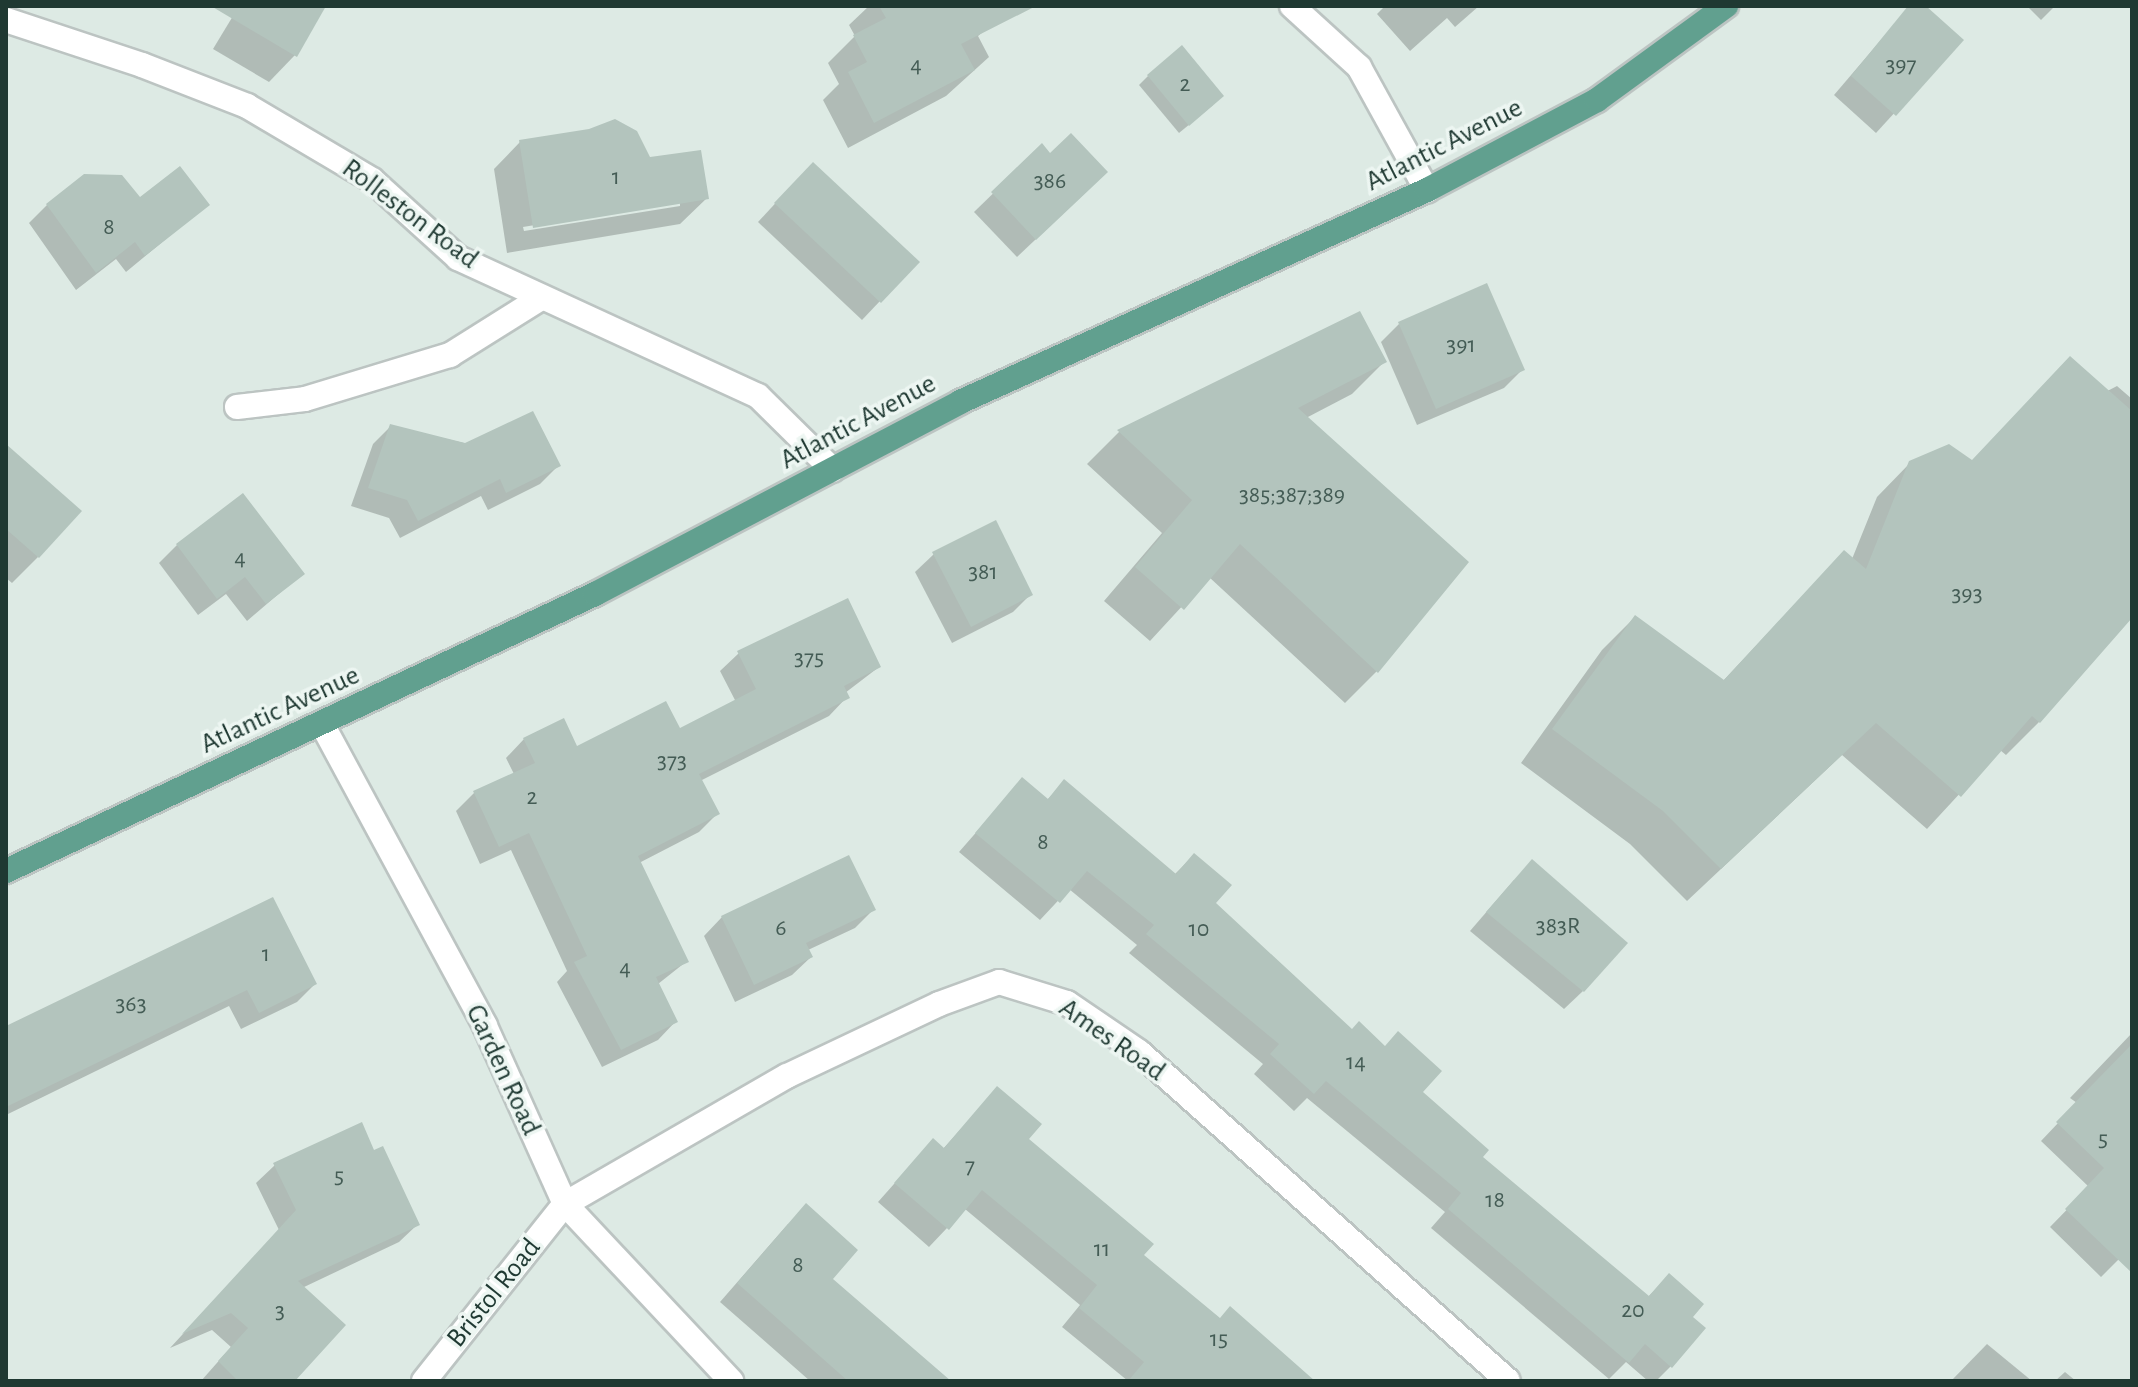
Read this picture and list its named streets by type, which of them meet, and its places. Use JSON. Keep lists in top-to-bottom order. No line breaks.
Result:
{"streets":{"main road":["Atlantic Avenue"],"street":["Rolleston Road","Ames Road","Garden Road","Bristol Road"]},"crossings":[["Atlantic Avenue","Rolleston Road"],["Atlantic Avenue","Garden Road"],["Ames Road","Garden Road"],["Ames Road","Bristol Road"],["Garden Road","Bristol Road"]],"house_numbers":["4","397","2","1","386","8","391","385;387;389","4","381","393","375","373","2","8","383R","6","10","1","4","363","14","5","7","5","18","11","8","20","3","15"]}
